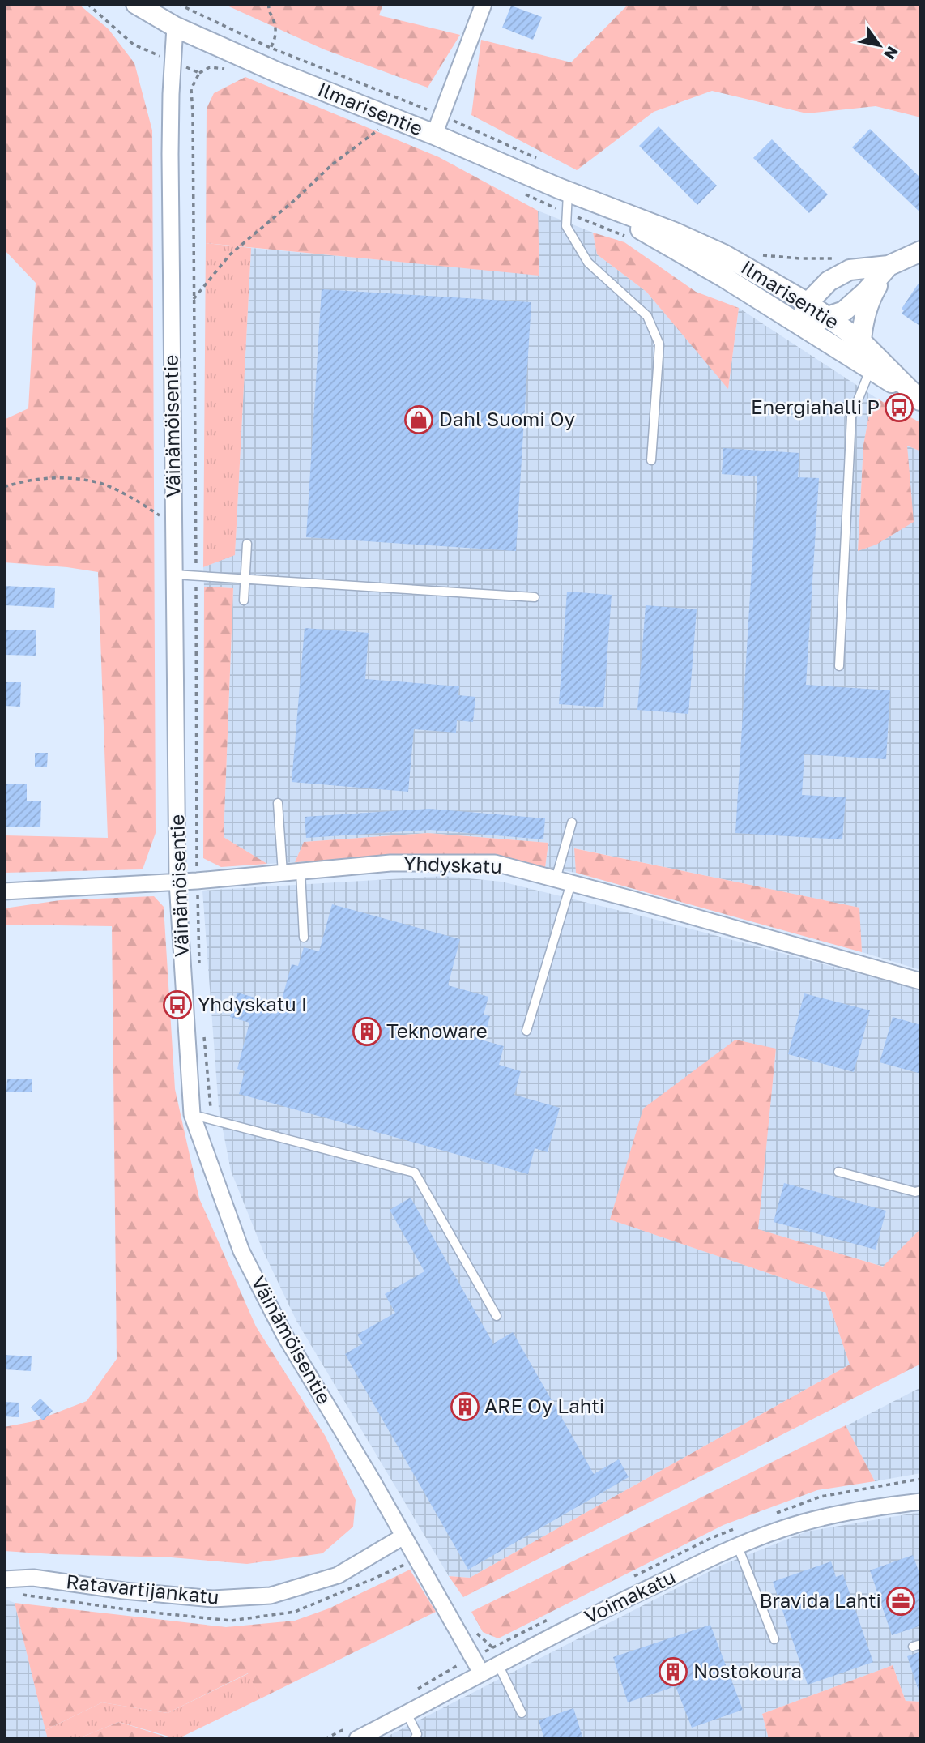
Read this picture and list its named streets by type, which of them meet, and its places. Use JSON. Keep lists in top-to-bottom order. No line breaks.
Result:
{"streets":{"street":["Ilmarisentie","Väinämöisentie","Yhdyskatu","Ratavartijankatu","Voimakatu"]},"crossings":[["Ilmarisentie","Väinämöisentie"],["Väinämöisentie","Yhdyskatu"],["Väinämöisentie","Ratavartijankatu"],["Väinämöisentie","Voimakatu"]],"places":{"bus stop":["Energiahalli P","Yhdyskatu I"],"shop":["Dahl Suomi Oy"],"building":["Teknoware","ARE Oy Lahti","Nostokoura"],"office":["Bravida Lahti"]},"north":"bottom right"}
